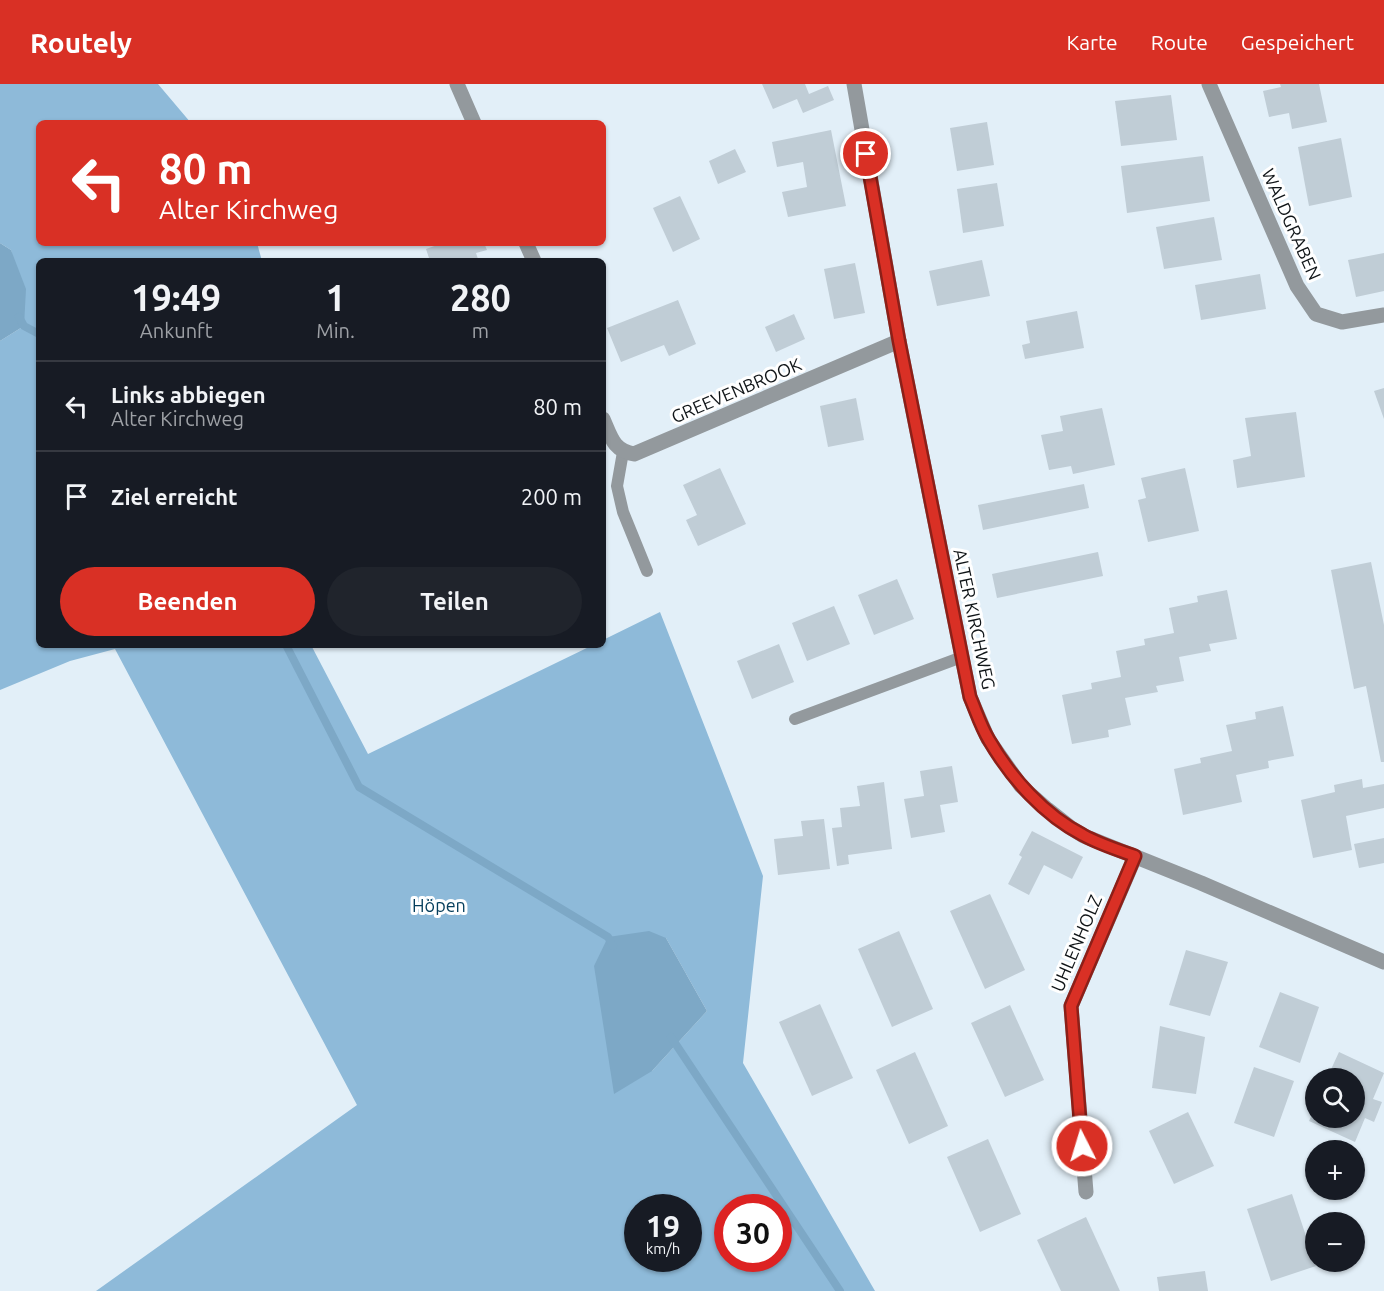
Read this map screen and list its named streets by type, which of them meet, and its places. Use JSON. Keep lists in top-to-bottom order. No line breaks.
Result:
{"streets":{"street":["WALDGRABEN","GREEVENBROOK","ALTER KIRCHWEG","UHLENHOLZ"]},"crossings":[["GREEVENBROOK","ALTER KIRCHWEG"],["ALTER KIRCHWEG","UHLENHOLZ"]],"parks":["Höpen"],"page":{"header":"Routely","nav":["Karte","Route","Gespeichert"],"turn":["80 m","Alter Kirchweg"],"eta":["19:49","Ankunft","1","Min.","280","m"],"list":[{"name":"Links abbiegen","note":"Alter Kirchweg","value":"80 m"},{"name":"Ziel erreicht","value":"200 m"}],"buttons":["Beenden","Teilen"],"map_buttons":["+","−"],"speed":"19 km/h","limit":"30"}}
